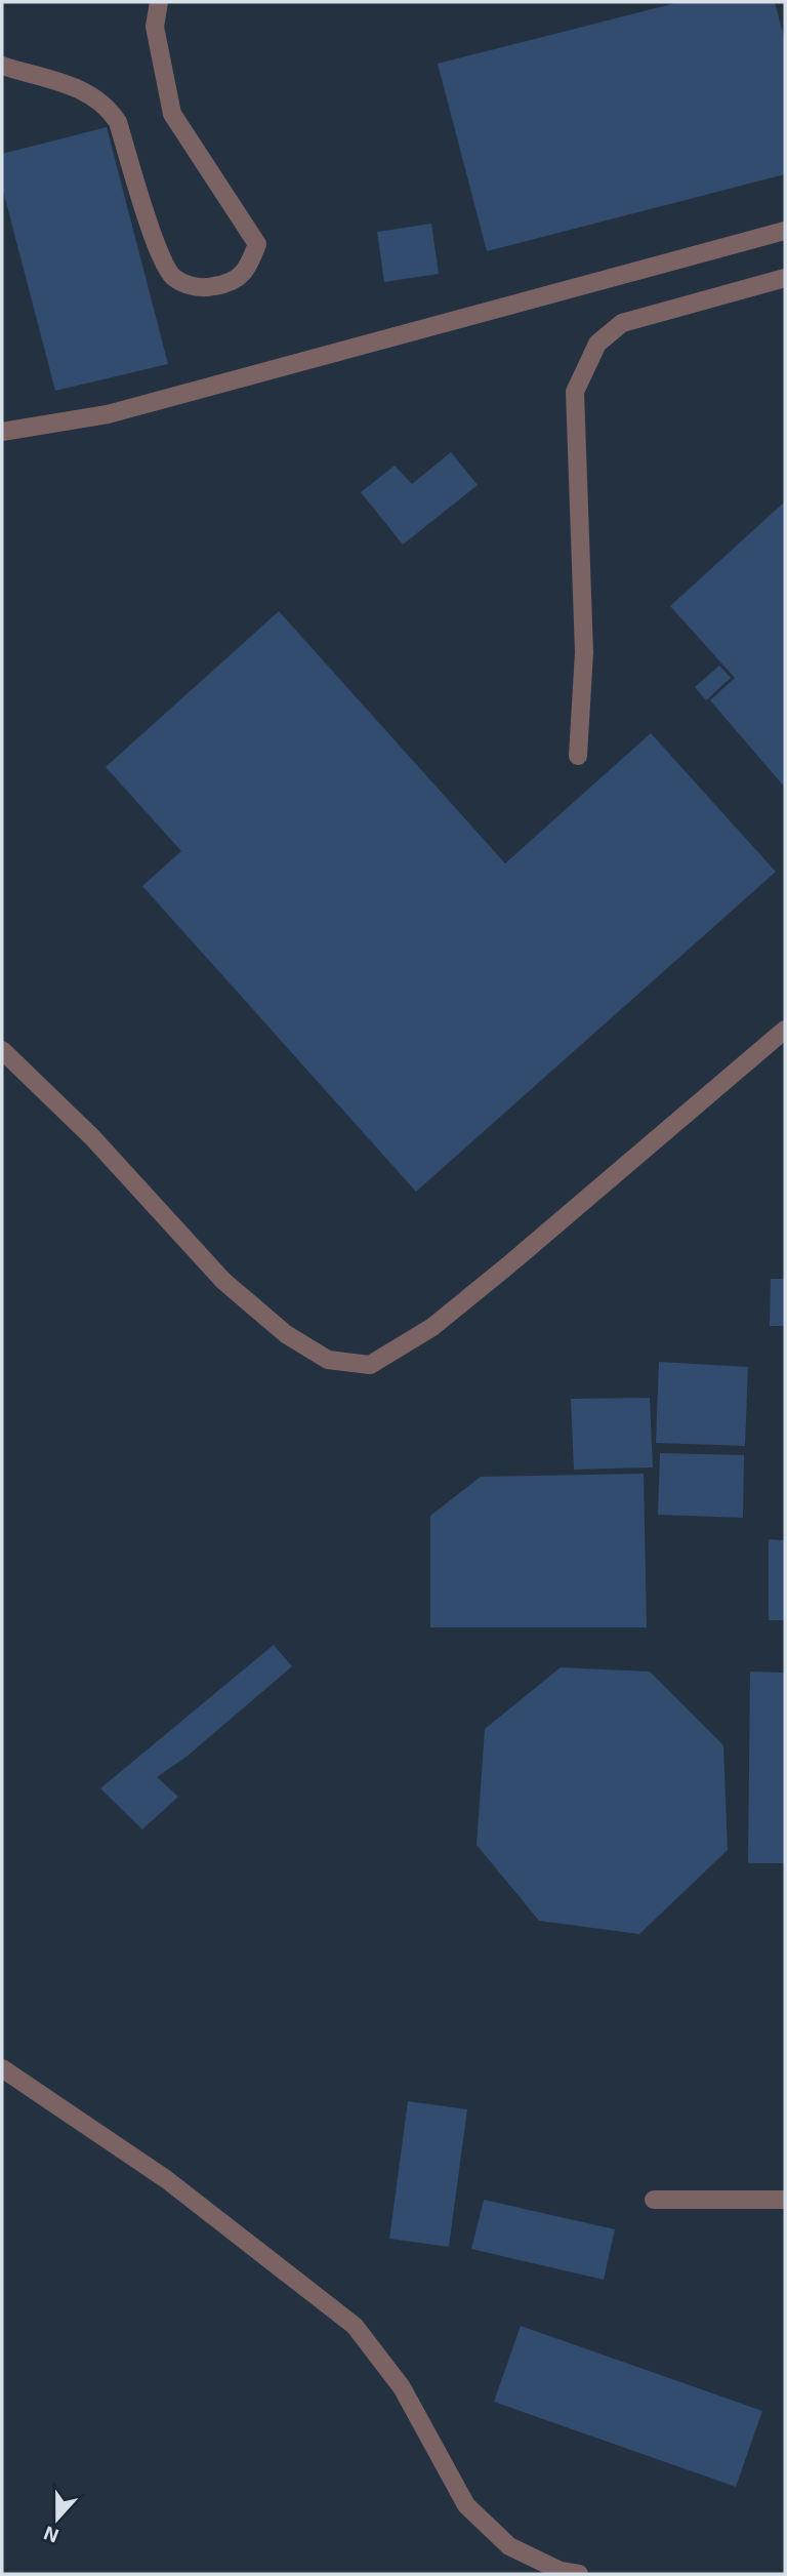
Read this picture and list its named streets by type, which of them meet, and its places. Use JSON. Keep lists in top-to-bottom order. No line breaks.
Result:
{"north":"bottom"}
